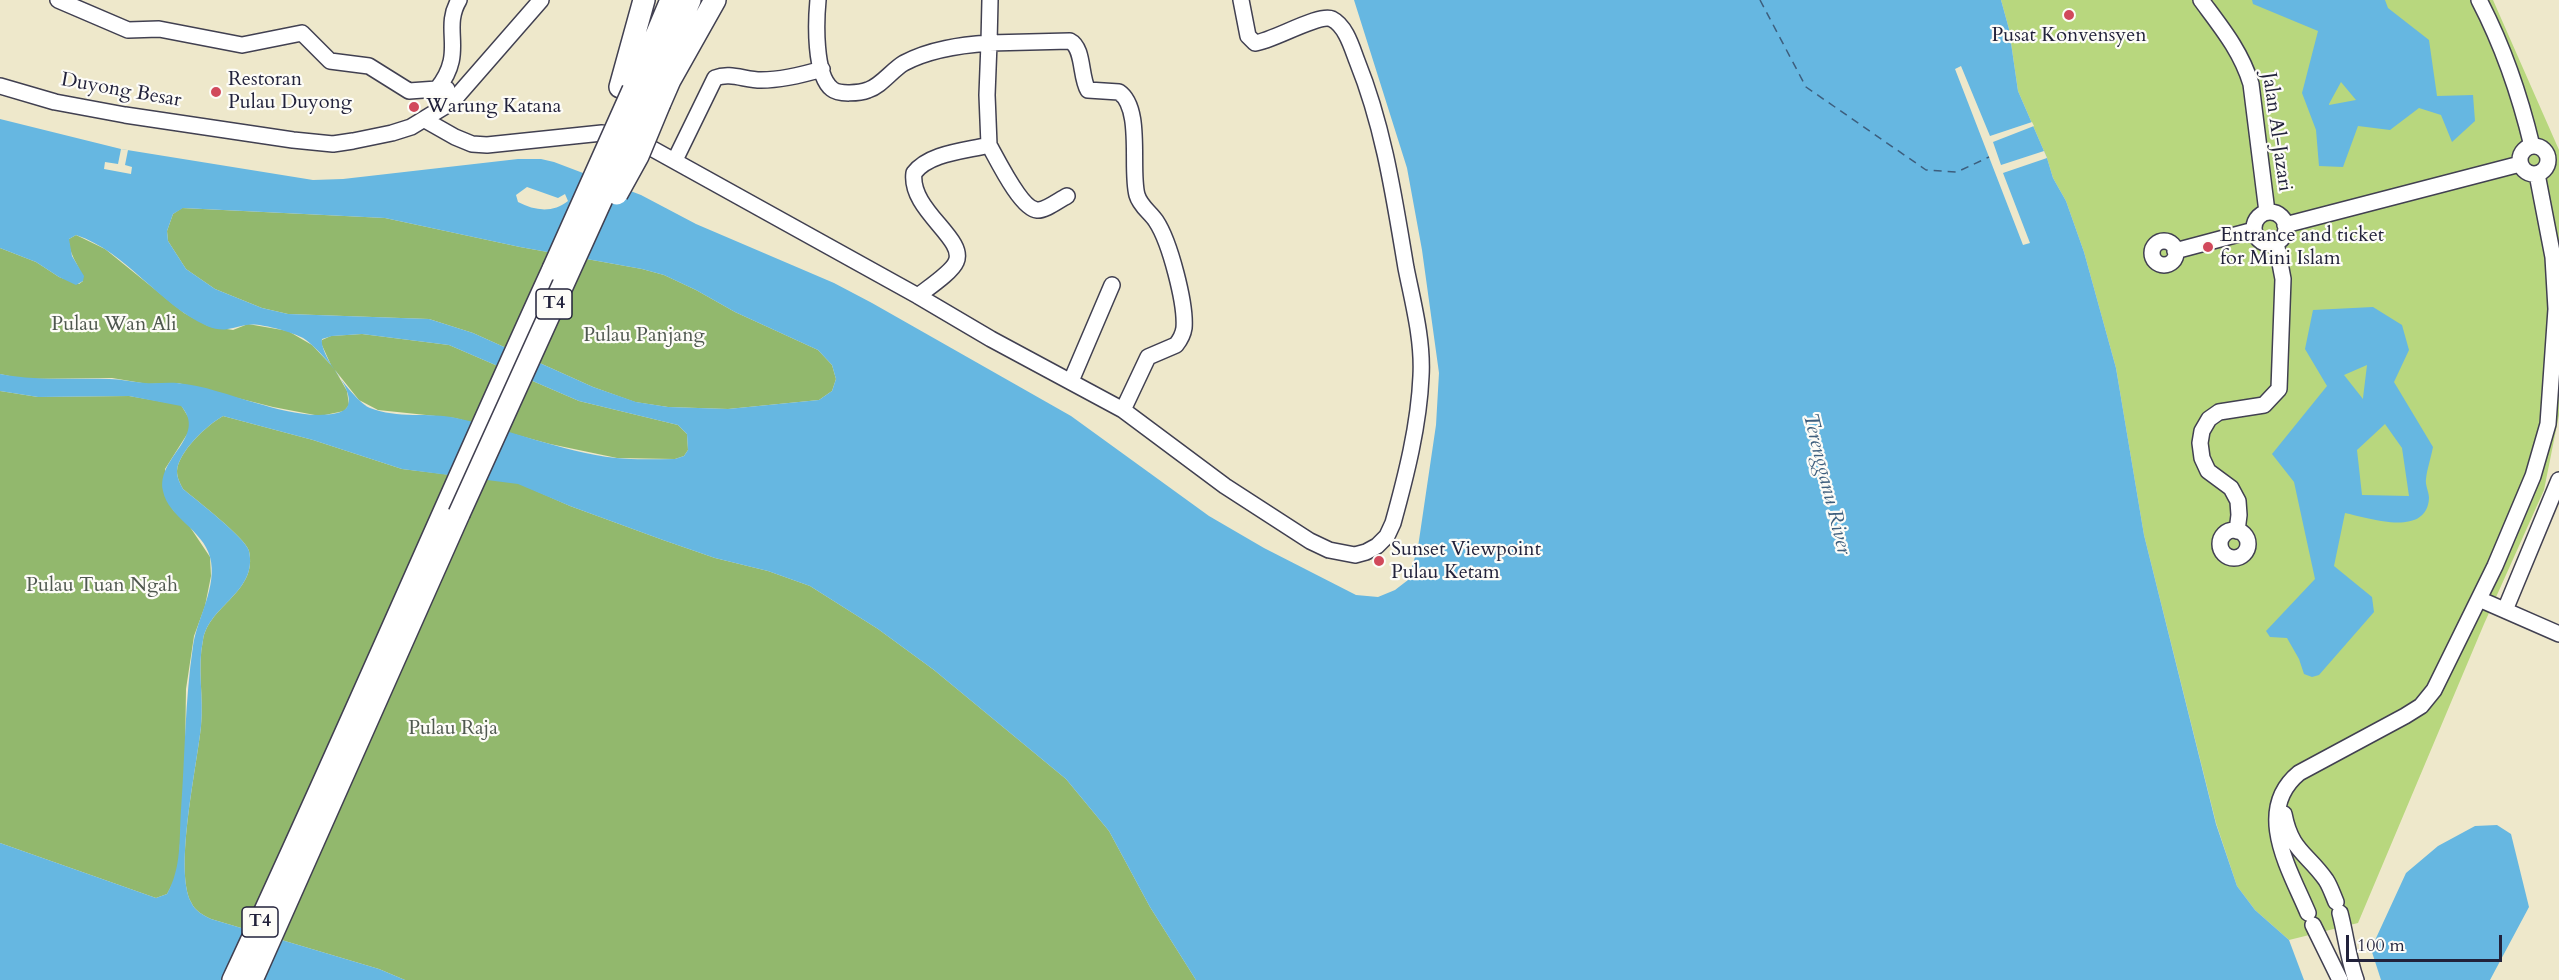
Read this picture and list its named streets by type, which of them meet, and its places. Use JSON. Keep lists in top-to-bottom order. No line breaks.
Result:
{"streets":{"highway":["T4"],"street":["Duyong Besar","Jalan Al-Jazari"]},"water":["Terengganu River"],"parks":["Pulau Wan Ali","Pulau Panjang","Pulau Tuan Ngah","Pulau Raja"],"places":["Pusat Konvensyen","Restoran Pulau Duyong","Warung Katana","Entrance and ticket for Mini Islam","Sunset Viewpoint Pulau Ketam"],"scale_bar":"100 m"}
